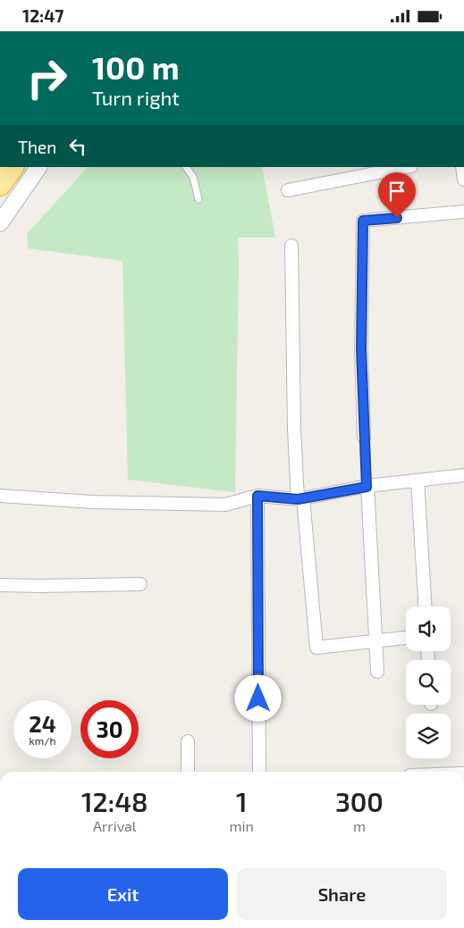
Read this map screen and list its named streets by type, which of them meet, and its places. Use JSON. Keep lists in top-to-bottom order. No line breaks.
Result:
{"page":{"status":"12:47","turn":["100 m","Turn right"],"then":"Then","speed":"24 km/h","limit":"30","eta":["12:48","Arrival","1","min","300","m"],"buttons":["Exit","Share"]}}
